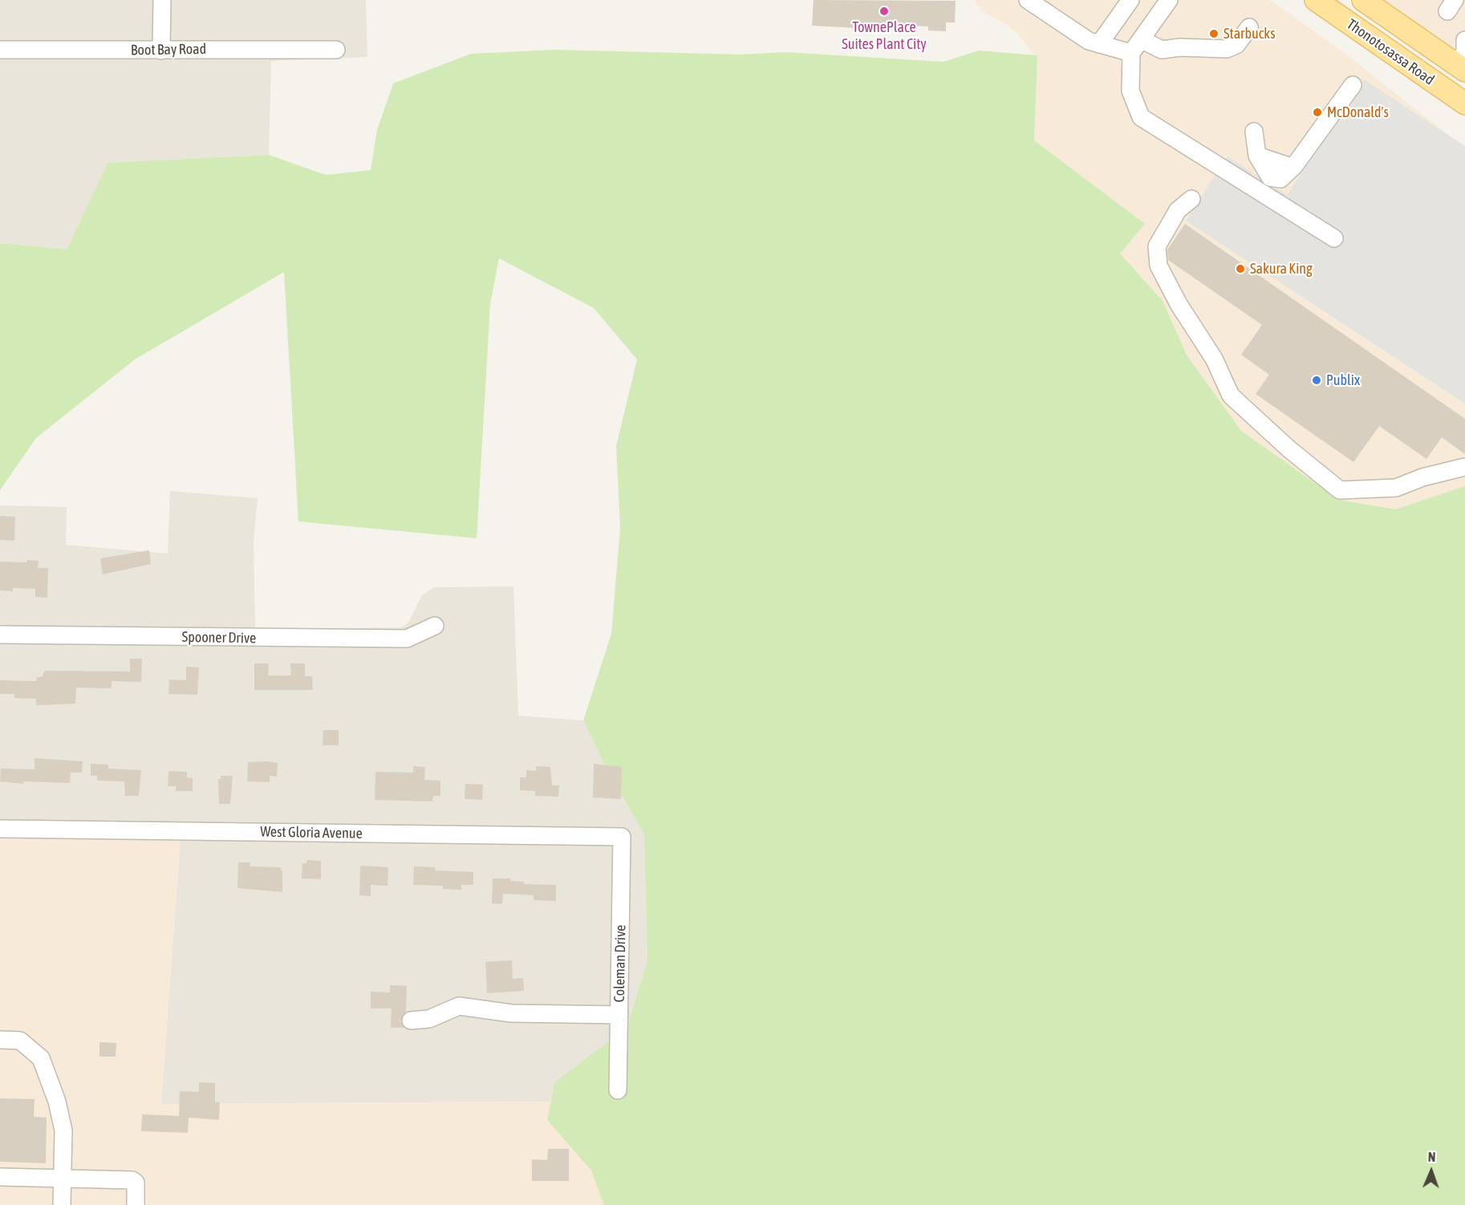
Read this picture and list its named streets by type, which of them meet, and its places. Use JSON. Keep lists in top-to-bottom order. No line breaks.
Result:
{"streets":{"main road":["Thonotosassa Road"],"street":["Boot Bay Road","Spooner Drive","West Gloria Avenue","Coleman Drive"]},"crossings":[["West Gloria Avenue","Coleman Drive"]],"places":["TownePlace Suites Plant City","Starbucks","McDonald's","Sakura King","Publix"],"north":"top"}
